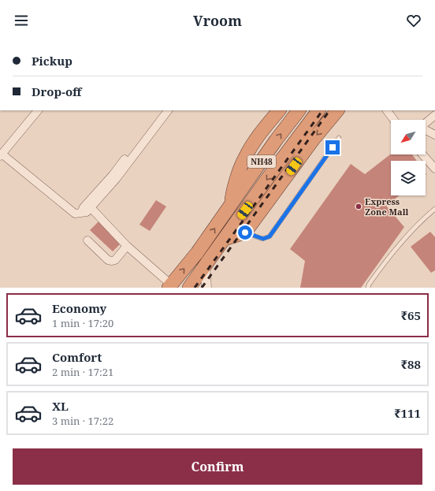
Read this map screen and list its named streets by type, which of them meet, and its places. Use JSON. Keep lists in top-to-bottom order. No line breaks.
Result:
{"streets":{"highway":["NH48"]},"places":["Express Zone Mall"],"north":"bottom left","page":{"header":"Vroom","banner":["Pickup","Drop-off"],"list":[{"name":"Economy","note":"1 min · 17:20","value":"₹65"},{"name":"Comfort","note":"2 min · 17:21","value":"₹88"},{"name":"XL","note":"3 min · 17:22","value":"₹111"}],"buttons":"Confirm"}}
